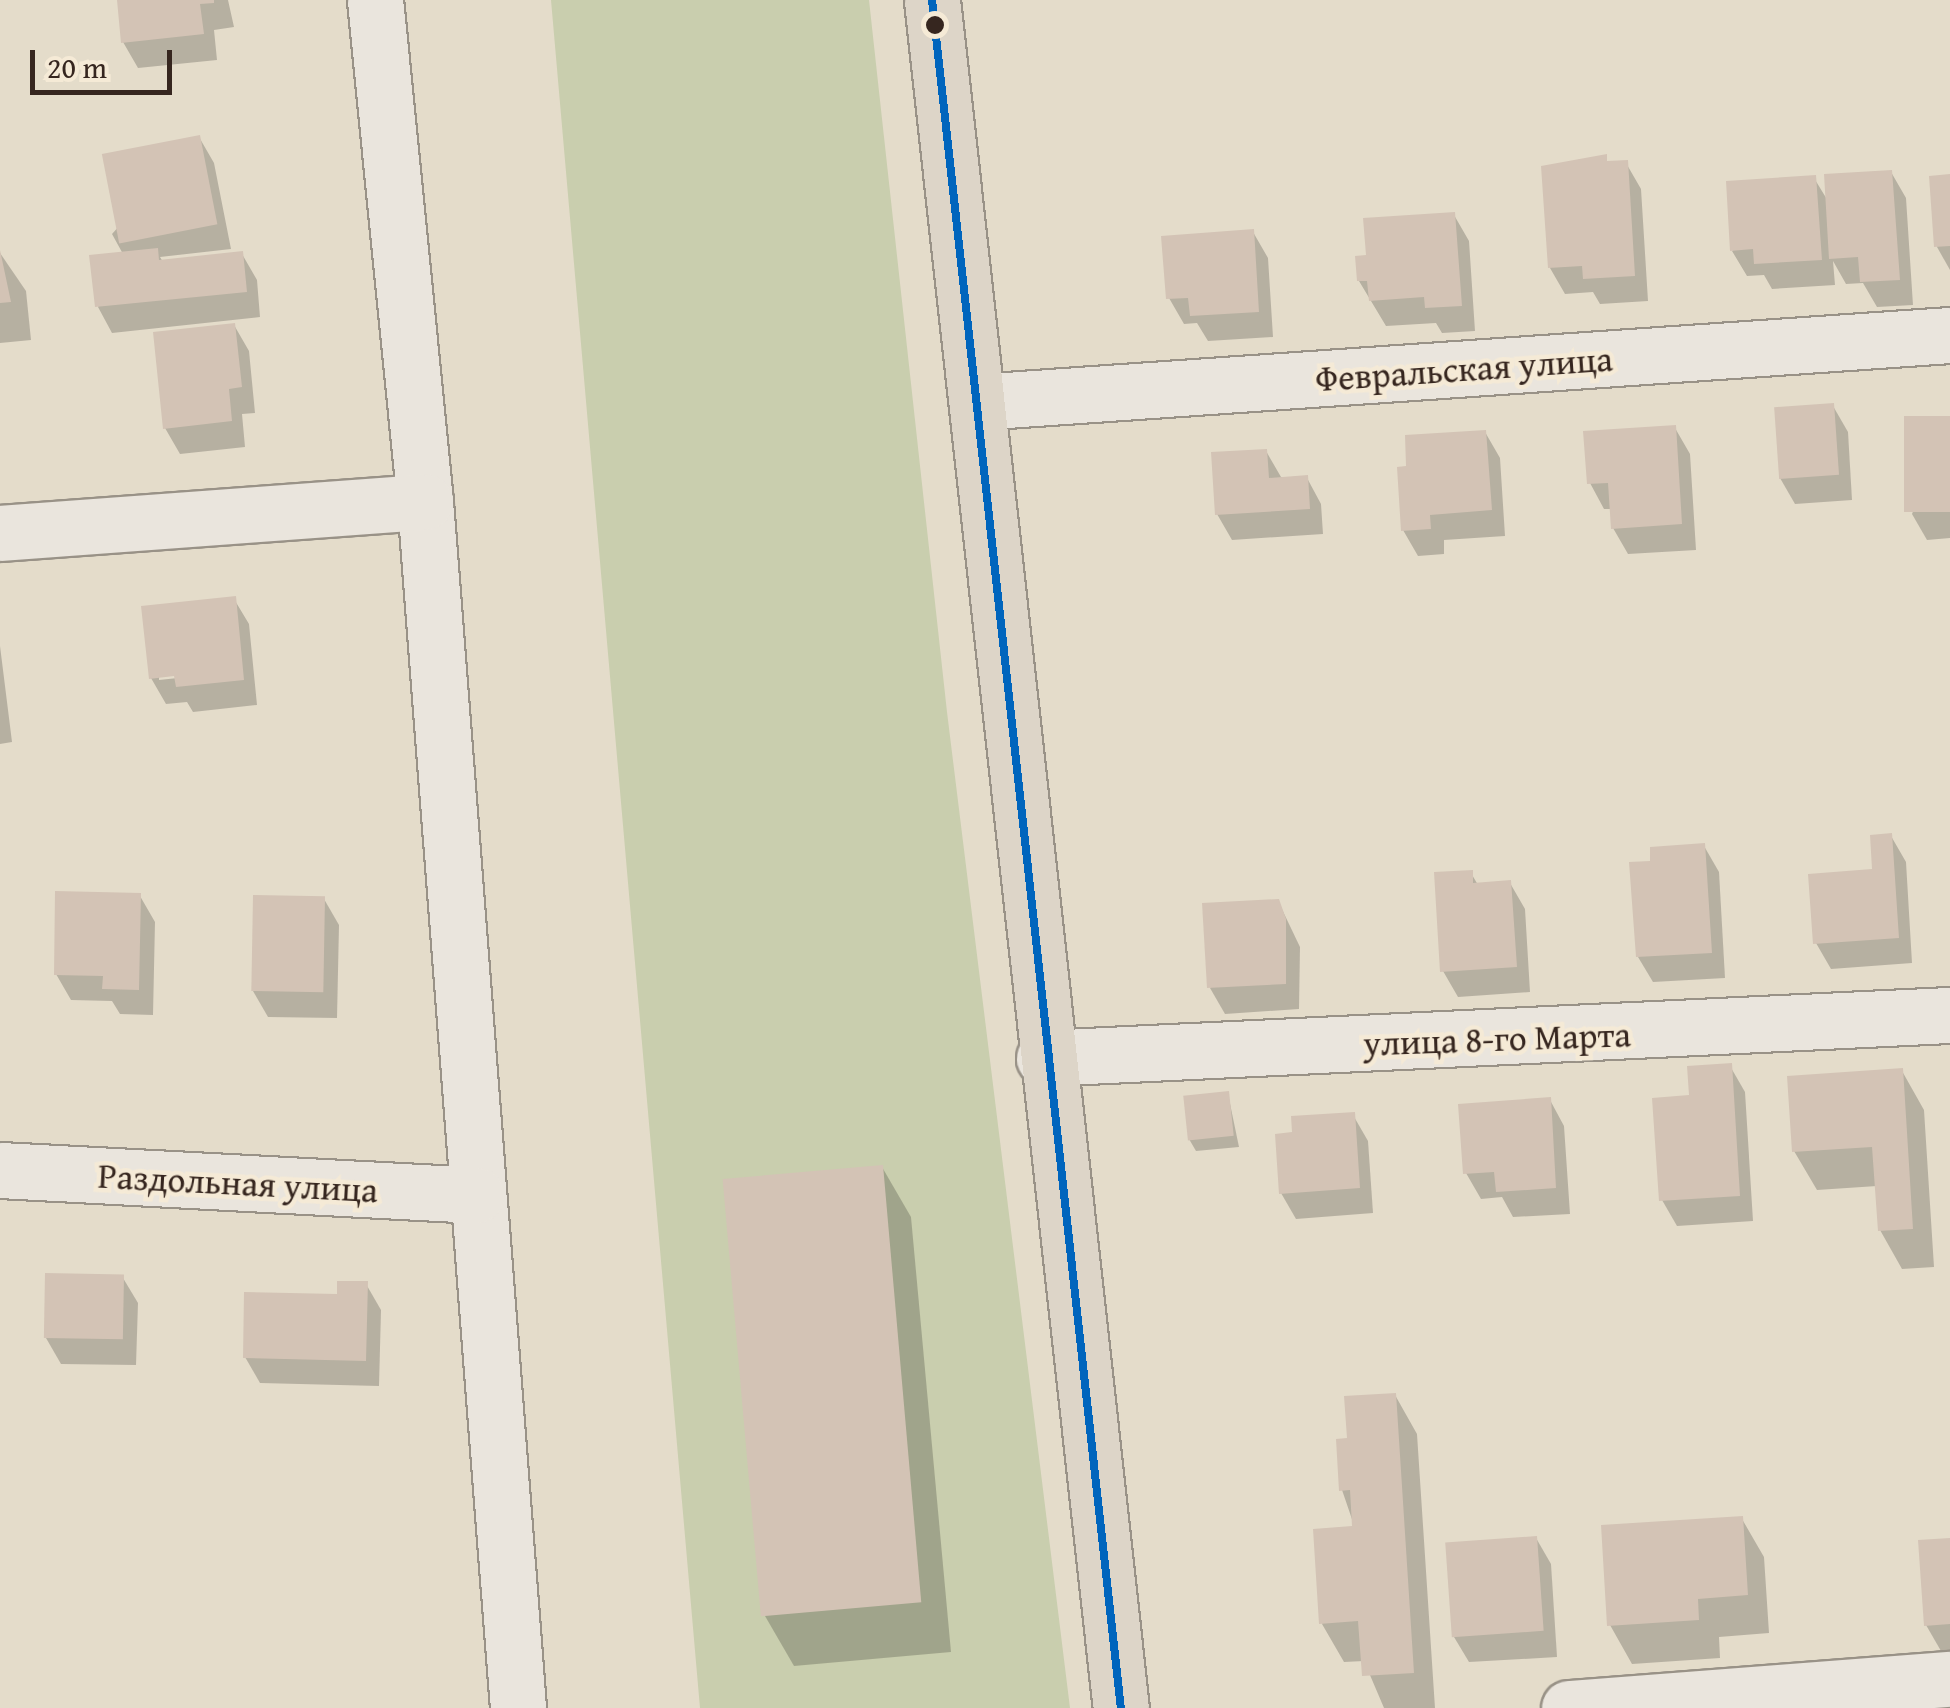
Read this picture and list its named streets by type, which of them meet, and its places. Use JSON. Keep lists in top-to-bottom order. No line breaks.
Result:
{"streets":{"street":["Февральская улица","улица 8-го Марта","Раздольная улица"]},"scale_bar":"20 m"}
